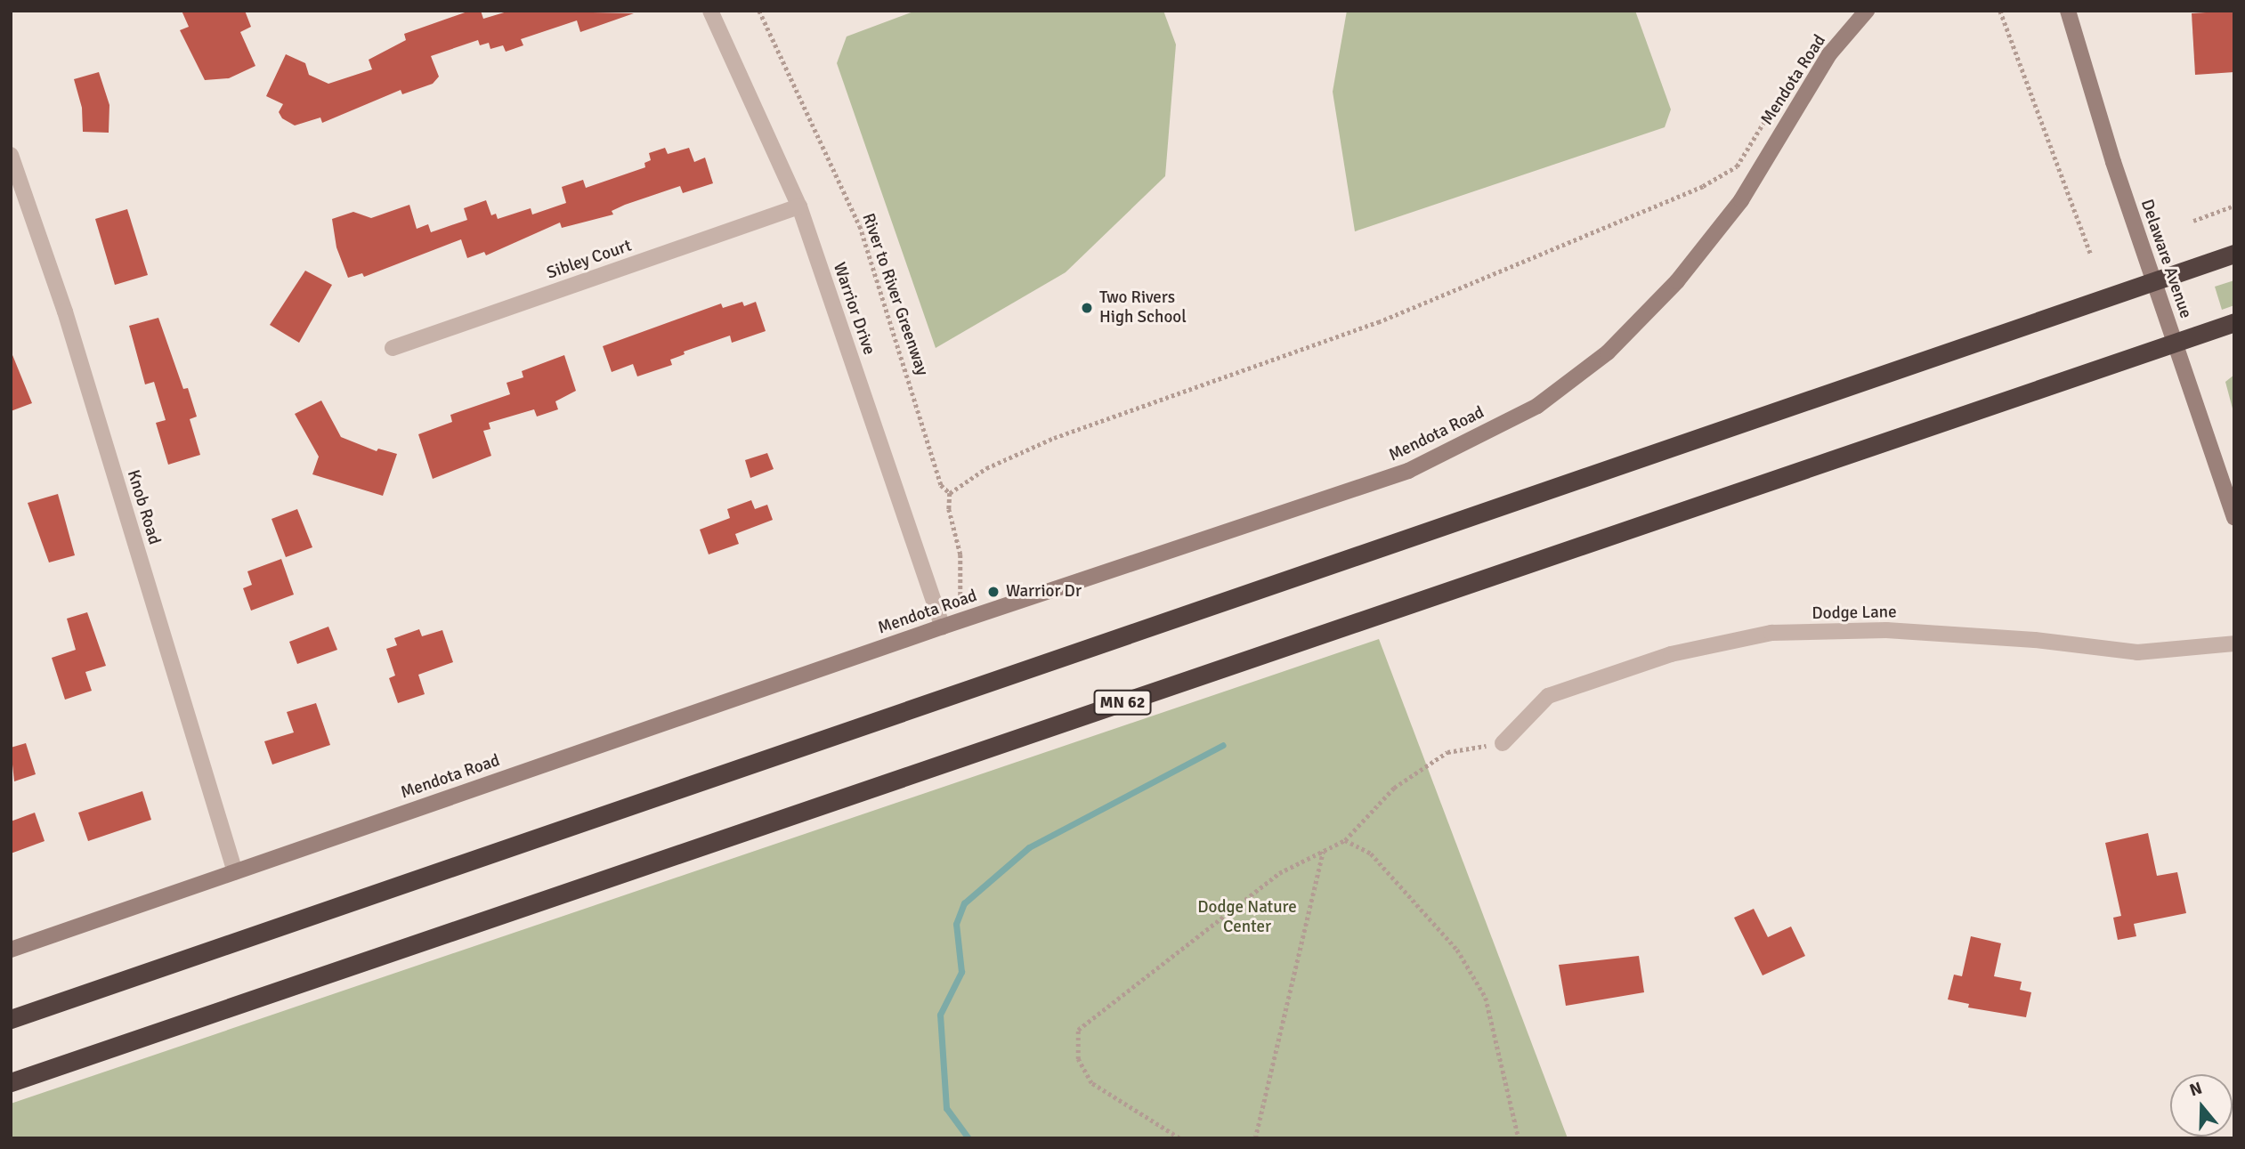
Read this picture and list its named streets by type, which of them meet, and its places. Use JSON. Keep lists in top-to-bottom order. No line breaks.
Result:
{"streets":{"highway":["MN 62"],"street":["Mendota Road","Delaware Avenue","Sibley Court","Warrior Drive","Knob Road","Dodge Lane"],"path":["River to River Greenway"]},"crossings":[["Mendota Road","Warrior Drive"],["Mendota Road","Knob Road"],["Delaware Avenue","MN 62"],["Sibley Court","Warrior Drive"]],"parks":["Dodge Nature Center"],"places":["Two Rivers High School","Warrior Dr"],"north":"top"}
